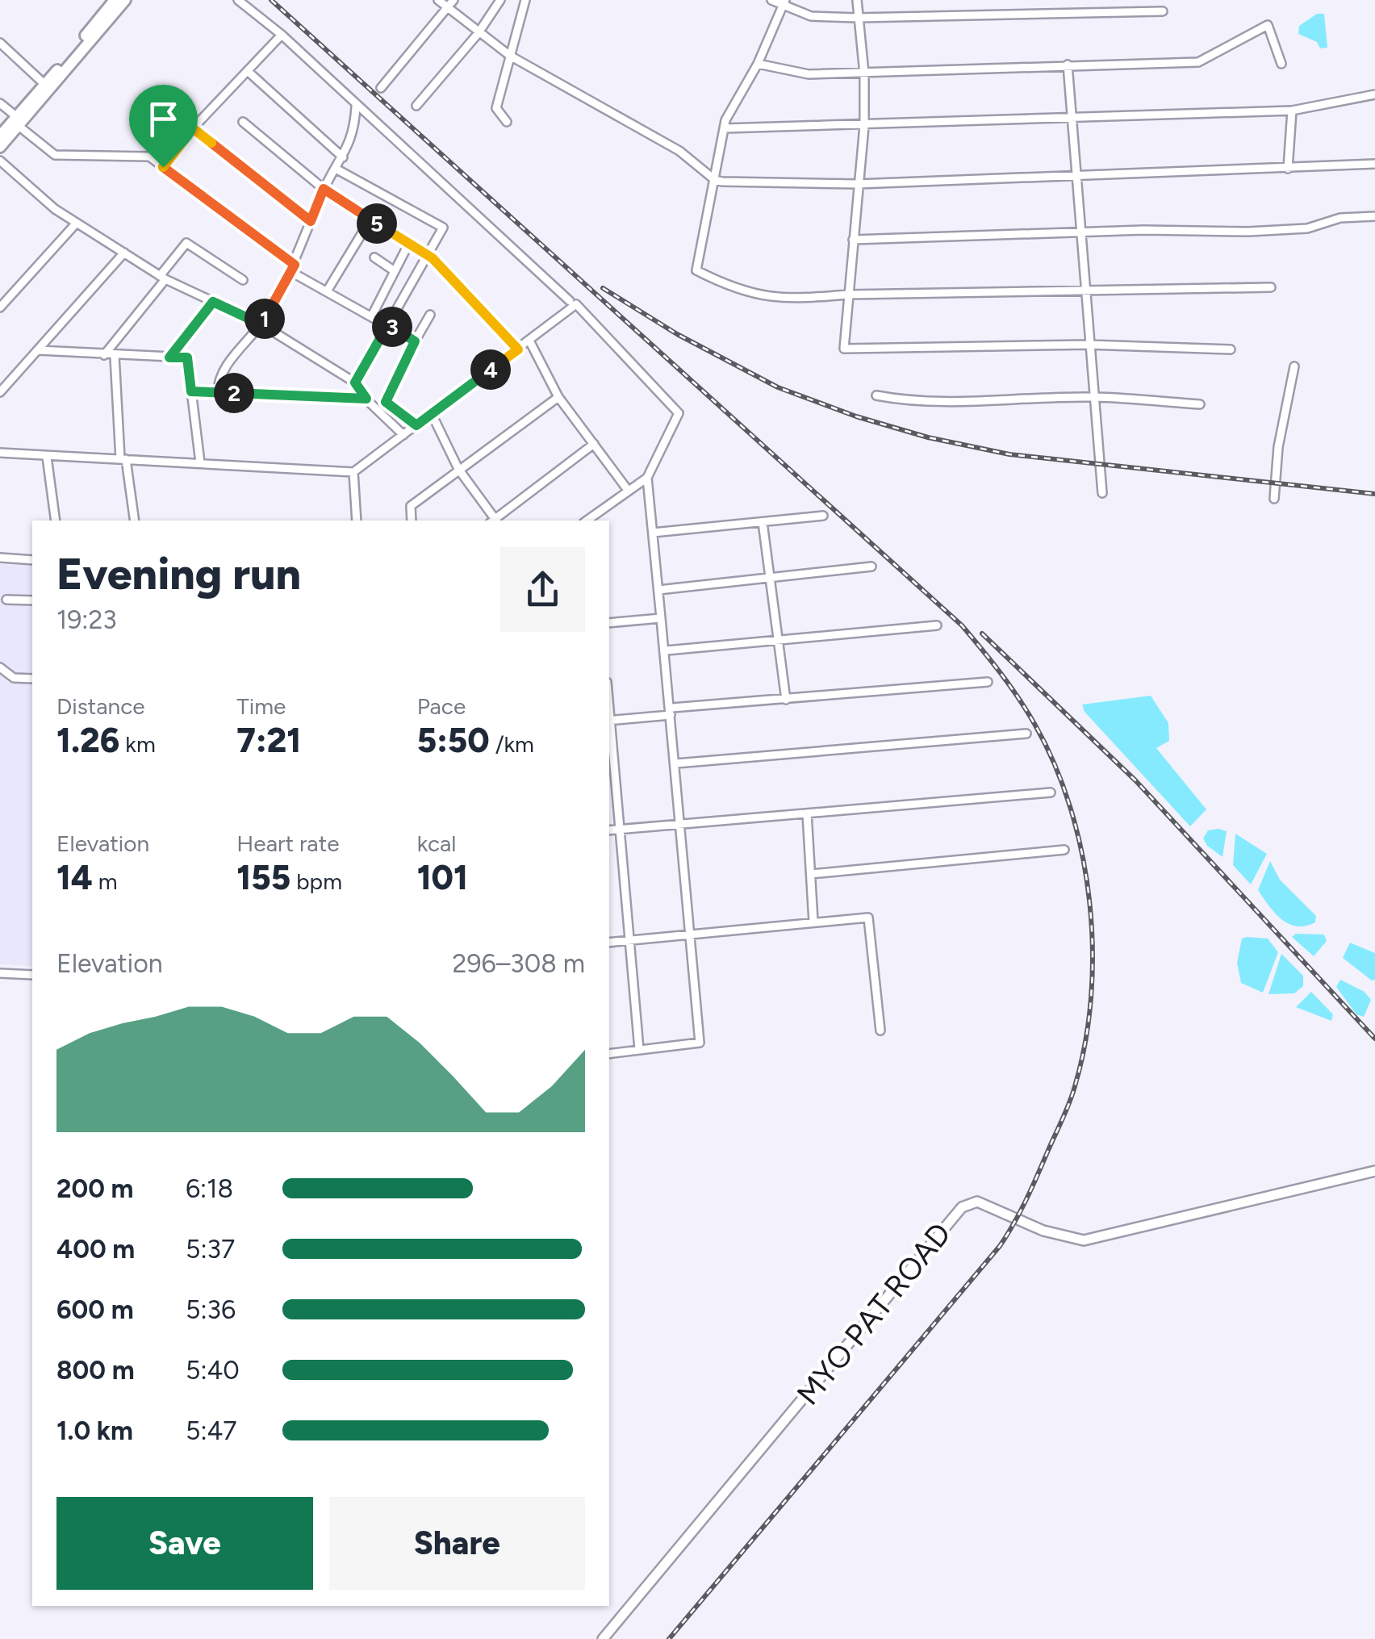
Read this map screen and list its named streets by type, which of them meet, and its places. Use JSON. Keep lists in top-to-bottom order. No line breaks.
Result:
{"streets":{"main road":["MYO PAT ROAD"]},"page":{"pins":["5","1","3","4","2"],"heading":["Evening run","19:23"],"stats":[["Distance","1.26 km"],["Time","7:21"],["Pace","5:50 /km"],["Elevation","14 m"],["Heart rate","155 bpm"],["kcal","101"]],"chart":["Elevation","296–308 m"],"list":[{"name":"200 m","note":"6:18"},{"name":"400 m","note":"5:37"},{"name":"600 m","note":"5:36"},{"name":"800 m","note":"5:40"},{"name":"1.0 km","note":"5:47"}],"buttons":["Save","Share"]}}
